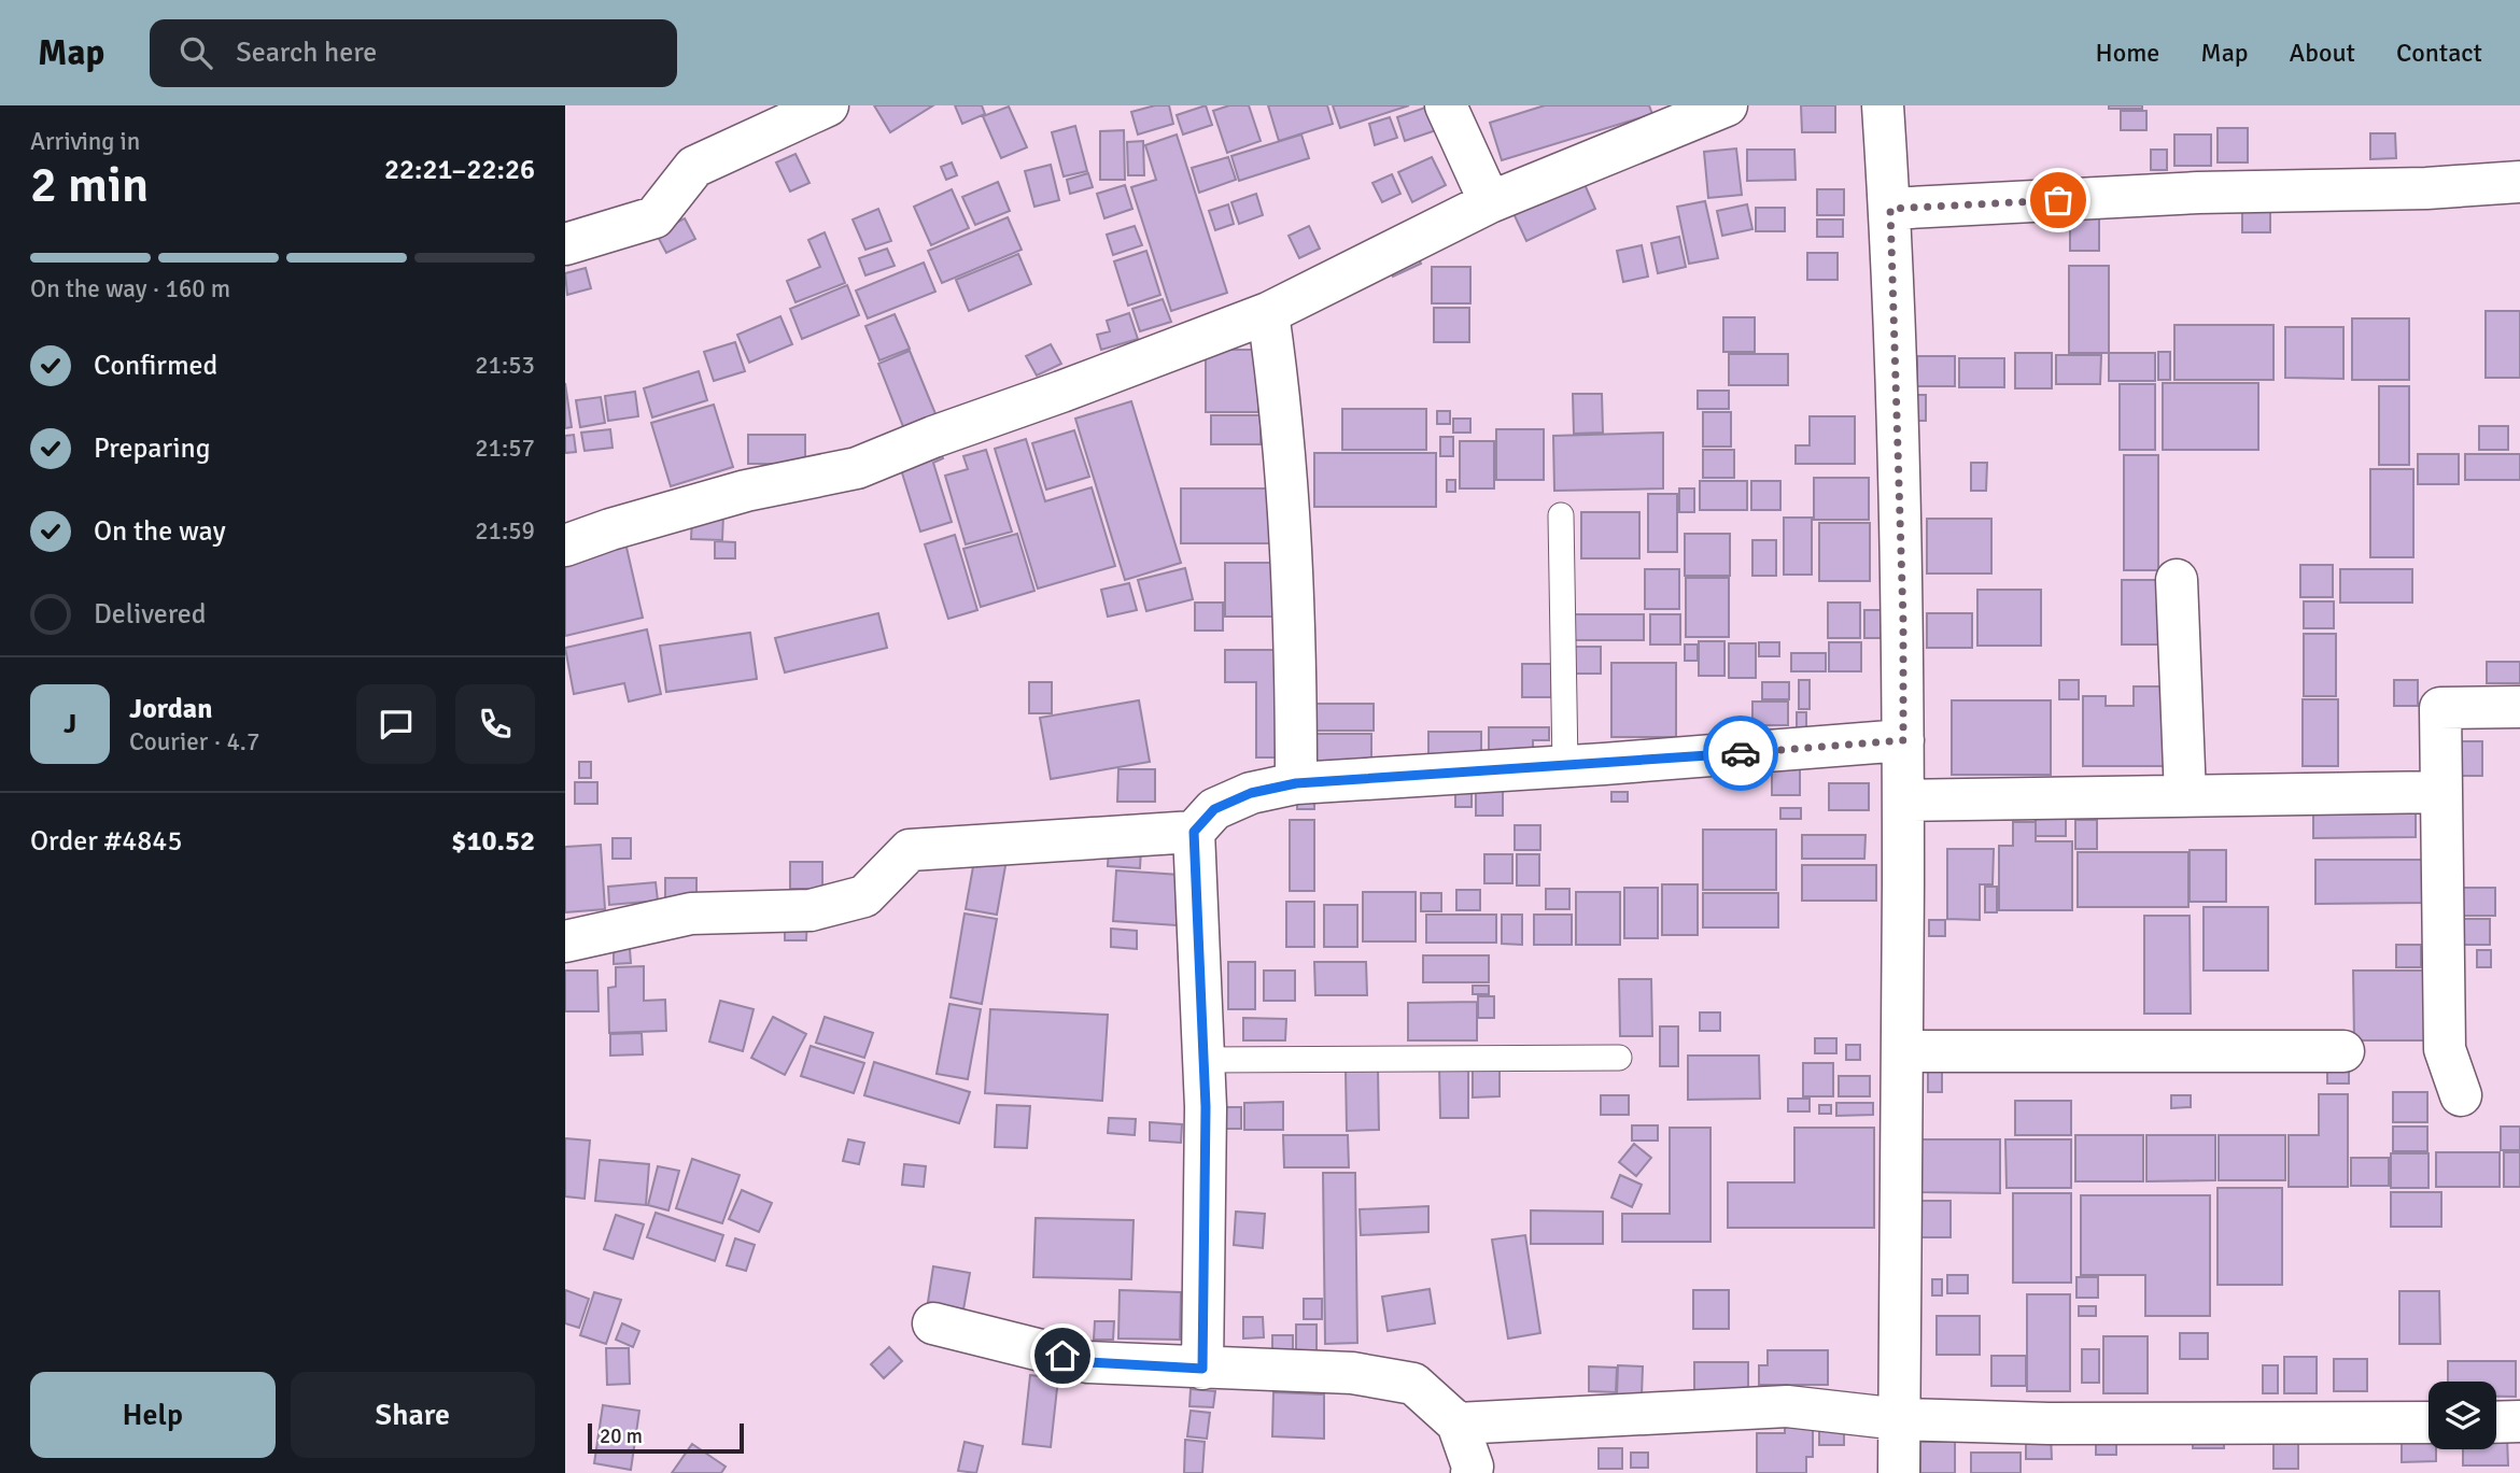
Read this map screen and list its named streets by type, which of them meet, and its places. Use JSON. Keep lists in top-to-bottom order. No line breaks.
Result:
{"scale_bar":"20 m","page":{"header":"Map","search":"Search here","nav":["Home","Map","About","Contact"],"heading":["2 min","Arriving in","22:21–22:26"],"panel":["Jordan","Courier · 4.7","Order #4845","$10.52"],"bar":"On the way · 160 m","list":[["Confirmed","21:53"],["Preparing","21:57"],["On the way","21:59"],"Delivered"],"round":"J","buttons":["Help","Share"],"scale":"20 m"}}
